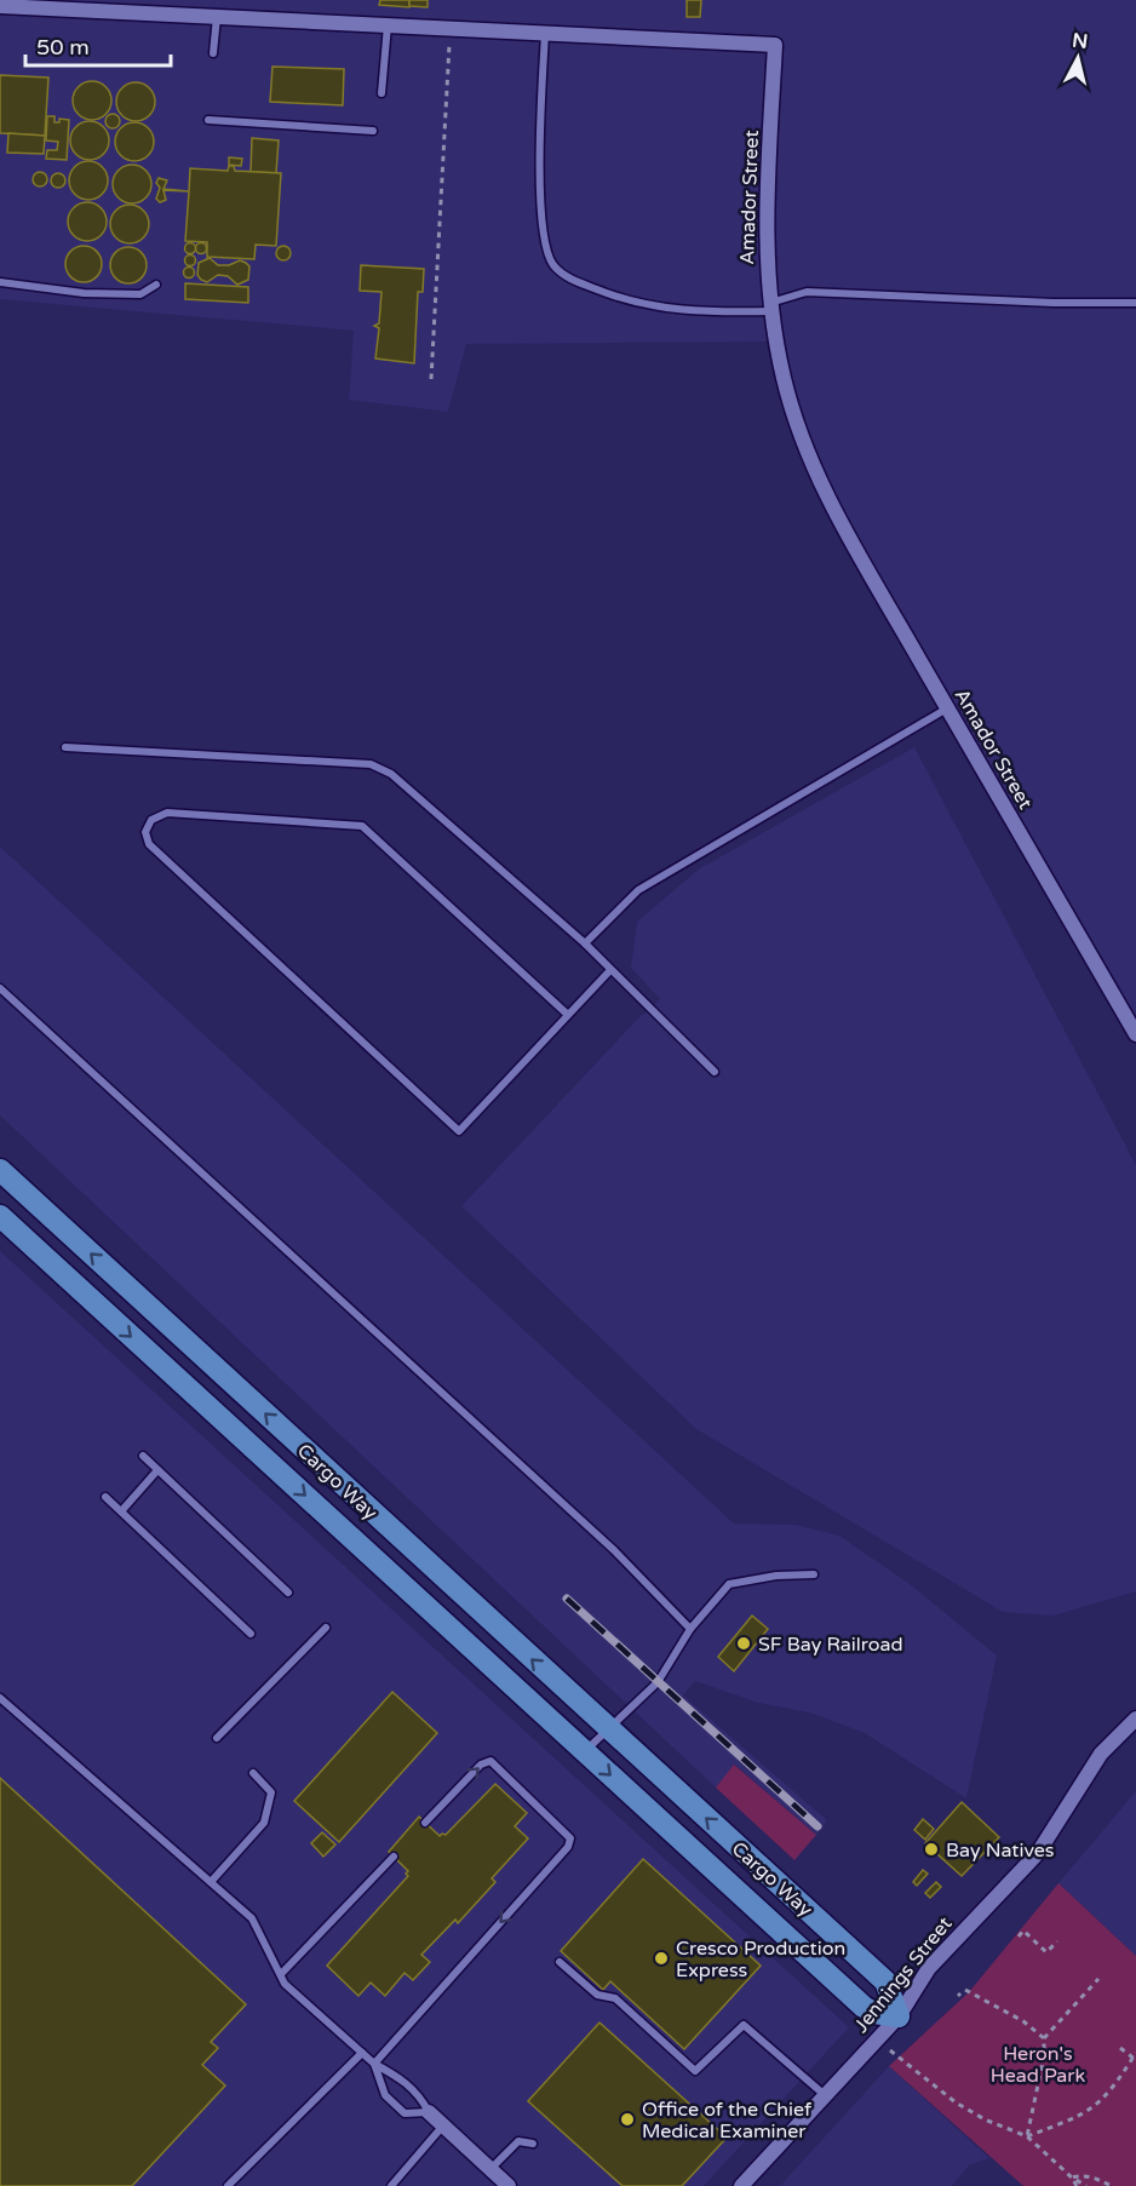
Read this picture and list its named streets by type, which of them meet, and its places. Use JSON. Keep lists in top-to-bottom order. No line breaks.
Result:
{"streets":{"main road":["Cargo Way"],"street":["Amador Street","Jennings Street"]},"crossings":[["Cargo Way","Jennings Street"]],"parks":["Heron's Head Park"],"places":["SF Bay Railroad","Bay Natives","Cresco Production Express","Office of the Chief Medical Examiner"],"scale_bar":"50 m","north":"top"}
